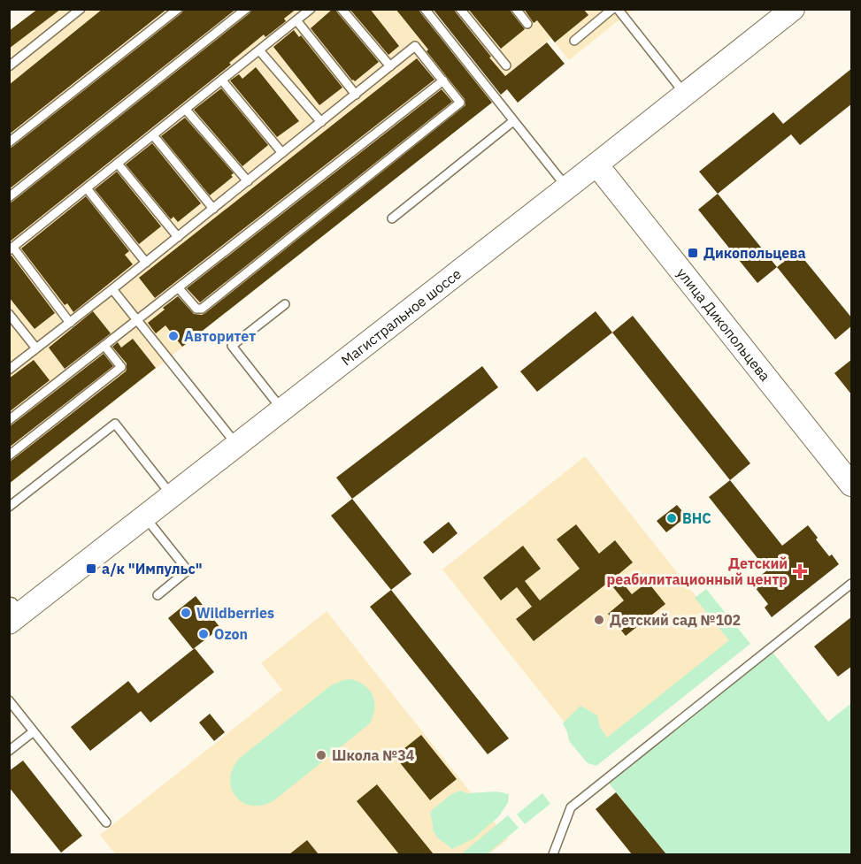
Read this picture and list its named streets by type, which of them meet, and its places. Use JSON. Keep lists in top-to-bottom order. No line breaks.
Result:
{"streets":{"main road":["Магистральное шоссе","улица Дикопольцева"]},"crossings":[["Магистральное шоссе","улица Дикопольцева"]],"places":{"transit":["Дикопольцева","а/к \"Импульс\""],"other":["Авторитет","ВНС","Wildberries","Детский сад №102","Ozon","Школа №34"],"health":["Детский реабилитационный центр"]}}
